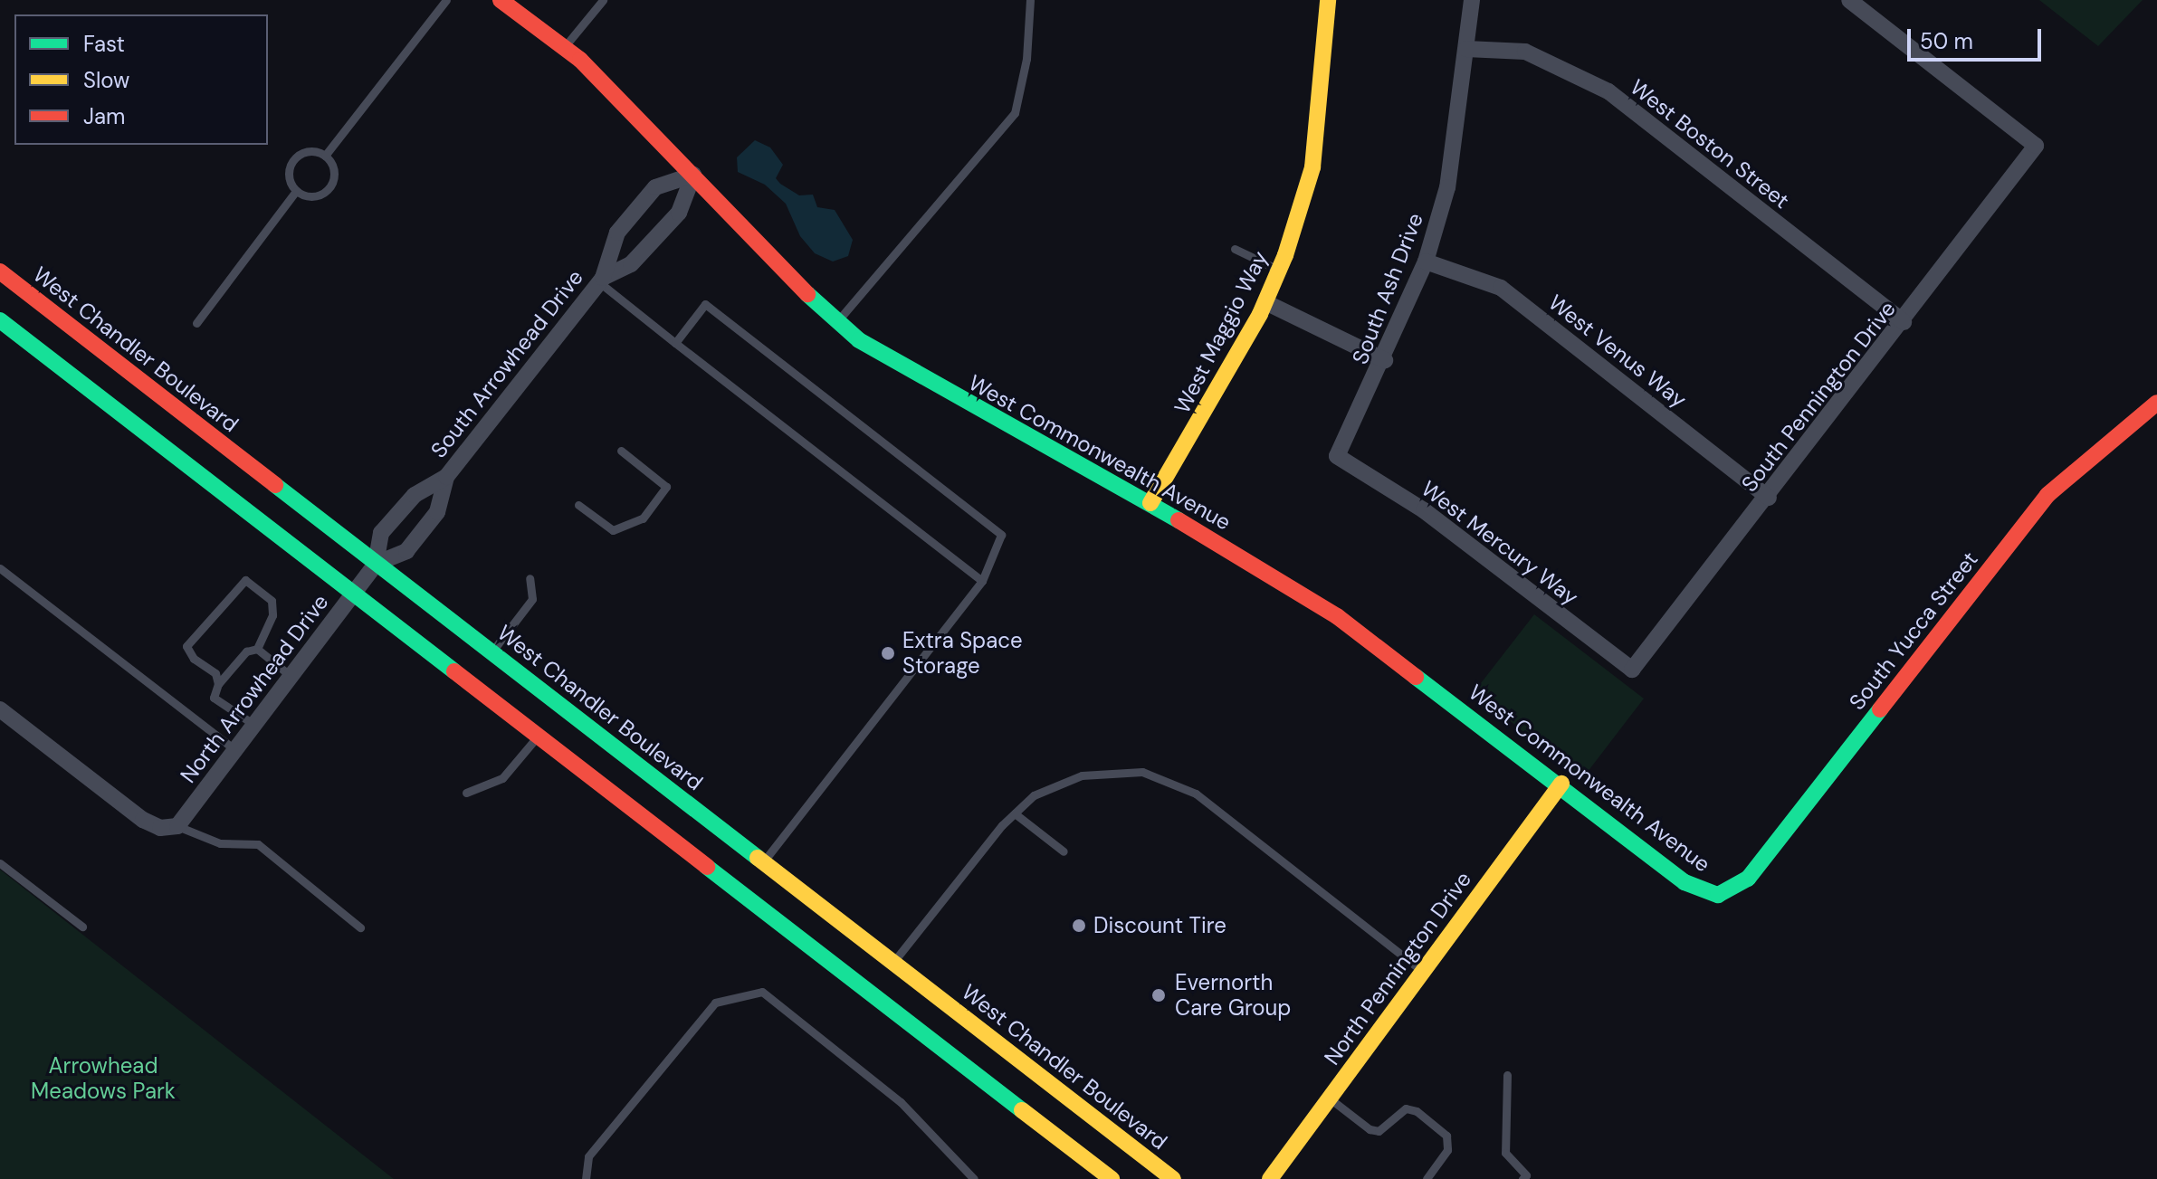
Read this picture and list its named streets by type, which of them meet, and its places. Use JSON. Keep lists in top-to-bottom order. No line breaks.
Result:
{"streets":{"street":["West Boston Street","South Ash Drive","West Maggio Way","West Chandler Boulevard","West Venus Way","South Arrowhead Drive","South Pennington Drive","West Commonwealth Avenue","West Mercury Way","South Yucca Street","North Arrowhead Drive","North Pennington Drive"]},"crossings":[["West Boston Street","South Ash Drive"],["West Boston Street","South Pennington Drive"],["South Ash Drive","West Venus Way"],["South Ash Drive","West Mercury Way"],["West Maggio Way","West Commonwealth Avenue"],["West Chandler Boulevard","South Arrowhead Drive"],["West Chandler Boulevard","North Arrowhead Drive"],["West Venus Way","South Pennington Drive"],["South Arrowhead Drive","West Commonwealth Avenue"],["South Arrowhead Drive","North Arrowhead Drive"],["South Pennington Drive","West Mercury Way"],["West Commonwealth Avenue","South Yucca Street"],["West Commonwealth Avenue","North Pennington Drive"]],"parks":["Arrowhead Meadows Park"],"places":["Extra Space Storage","Discount Tire","Evernorth Care Group"],"legend":["Fast","Slow","Jam"],"scale_bar":"50 m"}
